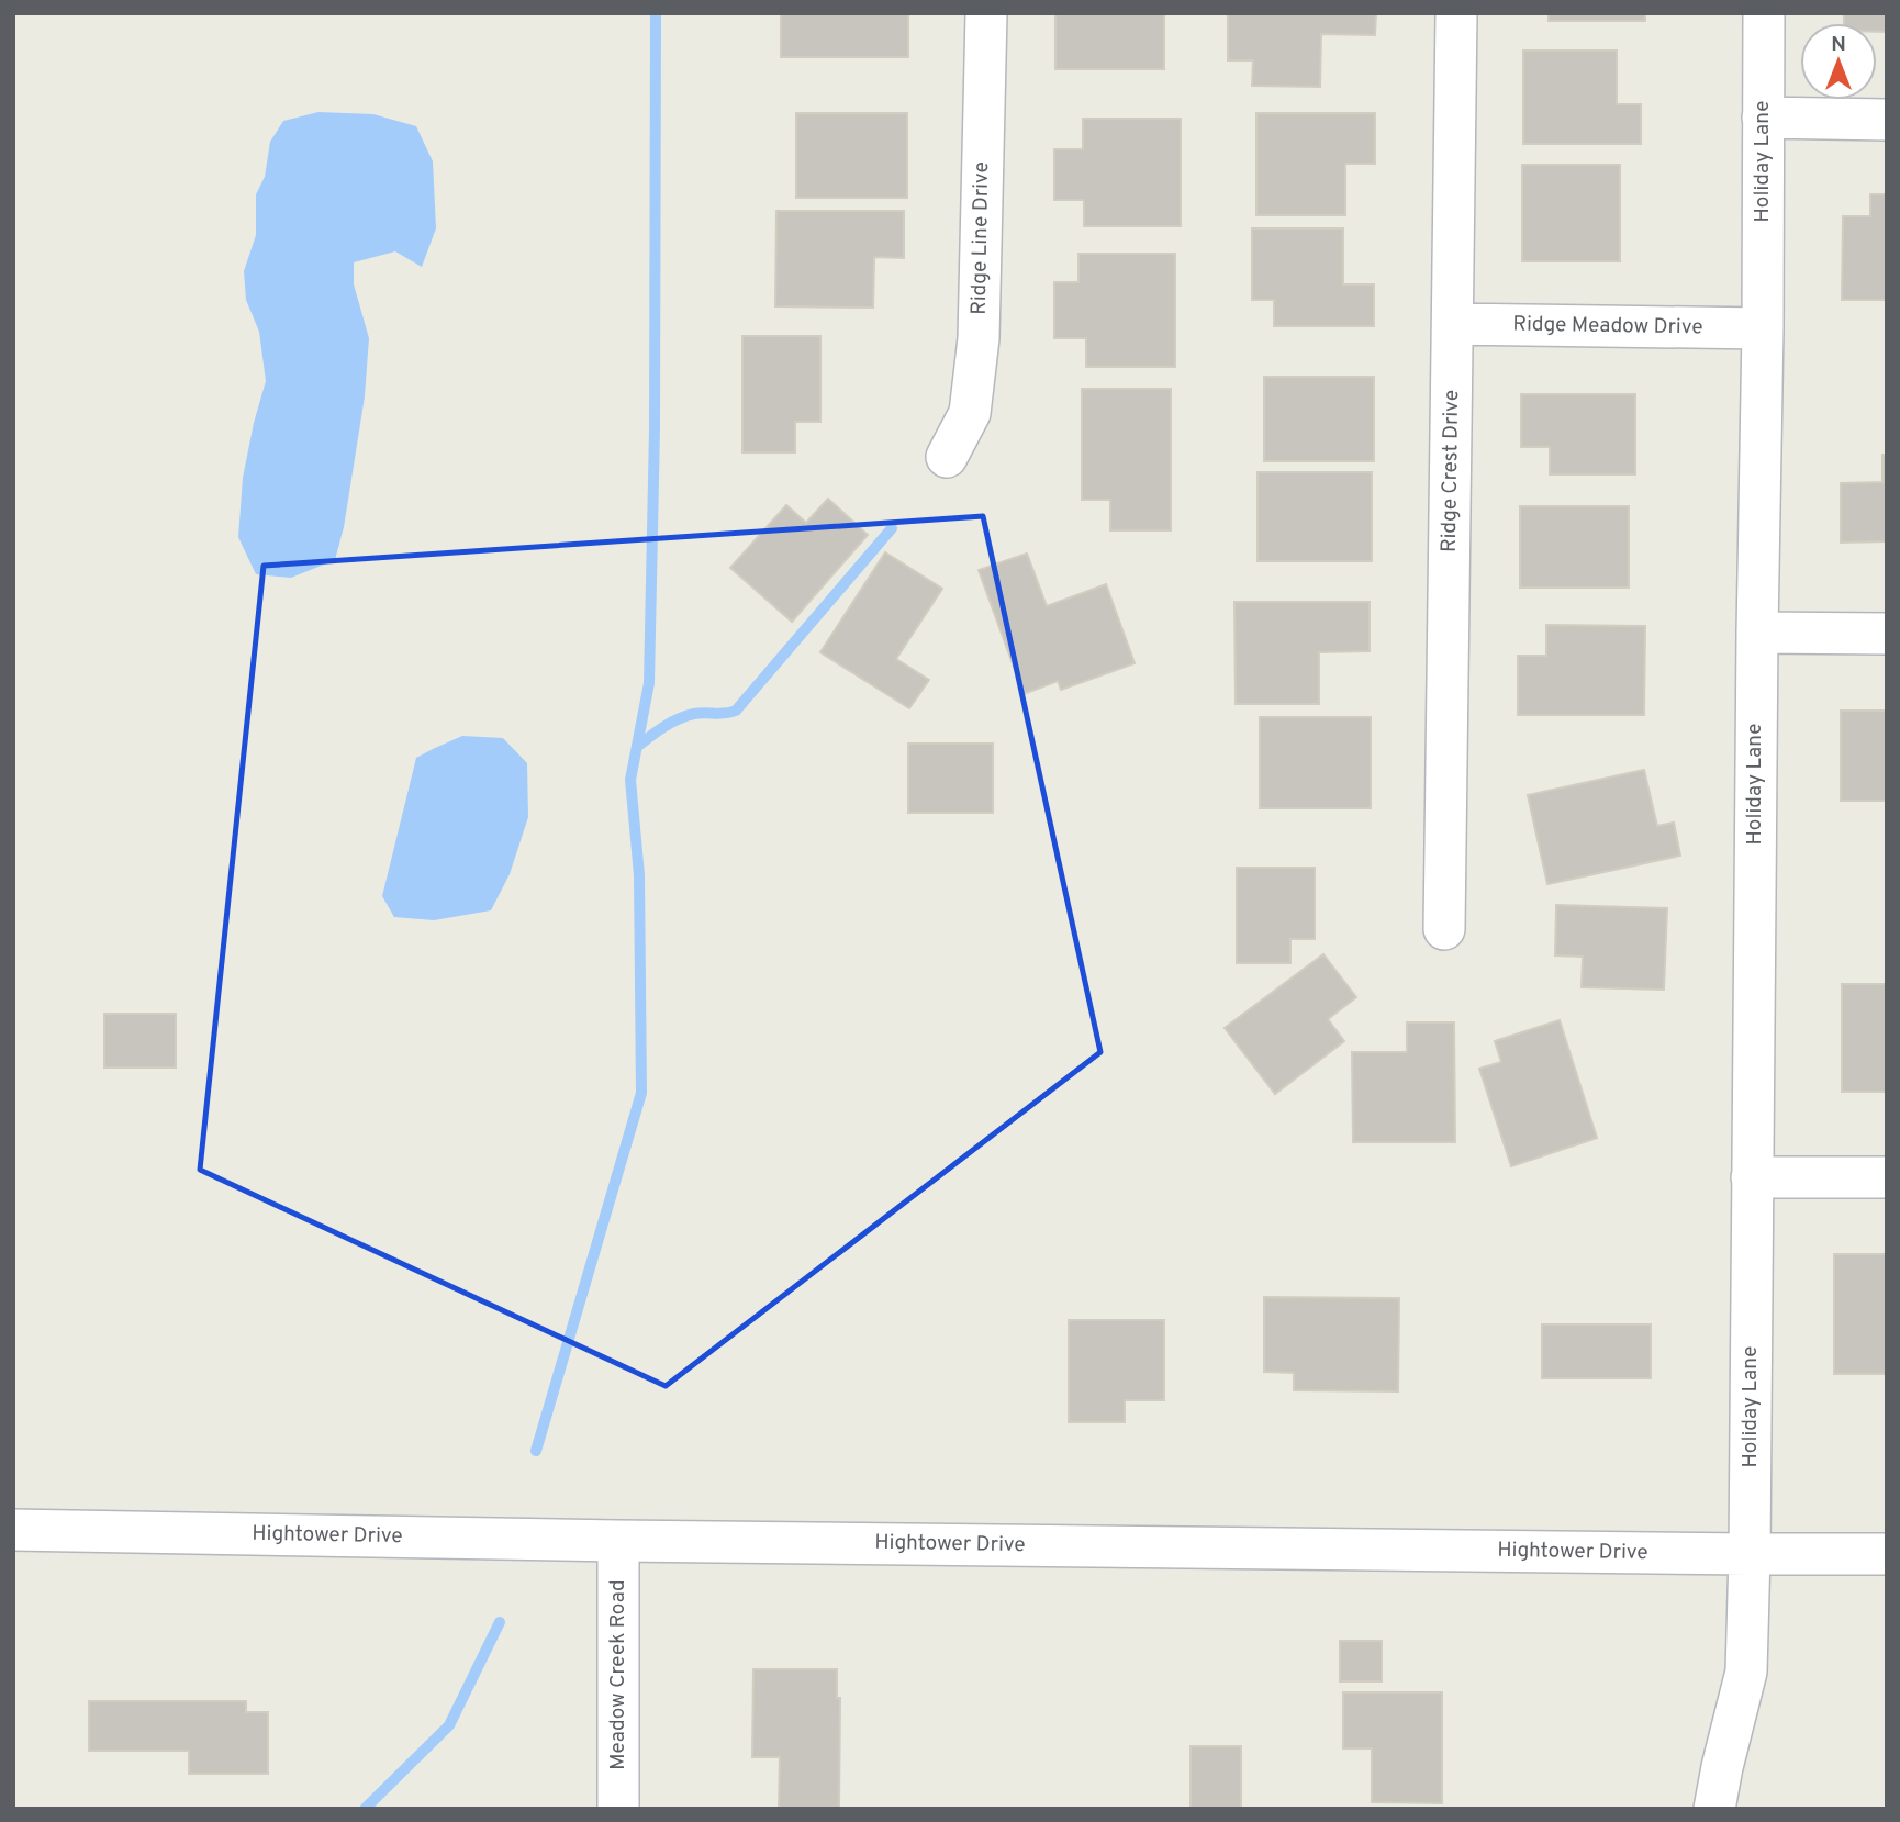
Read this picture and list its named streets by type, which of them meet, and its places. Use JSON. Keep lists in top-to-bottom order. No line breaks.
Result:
{"streets":{"street":["Holiday Lane","Ridge Line Drive","Ridge Meadow Drive","Ridge Crest Drive","Hightower Drive","Meadow Creek Road"]},"crossings":[["Holiday Lane","Ridge Meadow Drive"],["Holiday Lane","Hightower Drive"],["Ridge Meadow Drive","Ridge Crest Drive"],["Hightower Drive","Meadow Creek Road"]],"north":"top"}
